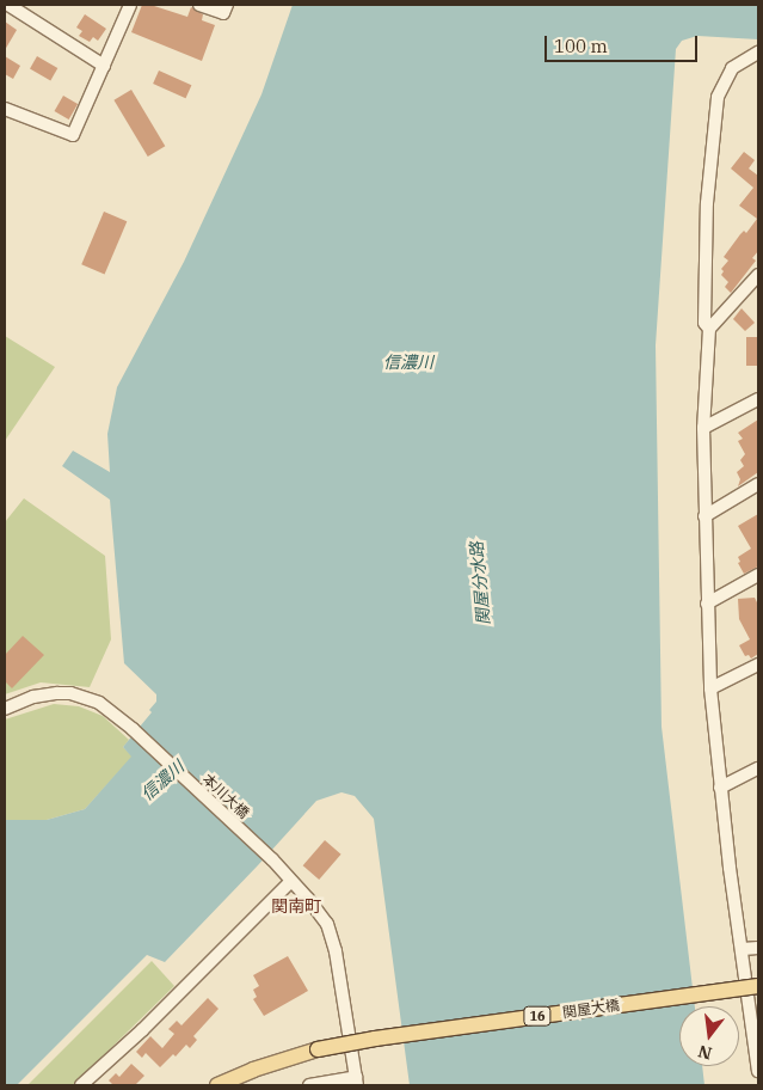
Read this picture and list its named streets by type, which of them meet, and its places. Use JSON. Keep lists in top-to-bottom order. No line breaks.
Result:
{"streets":{"main road":["関屋大橋","16"],"street":["本川大橋"]},"districts":["関南町"],"water":["信濃川","関屋分水路"],"scale_bar":"100 m","north":"bottom"}
